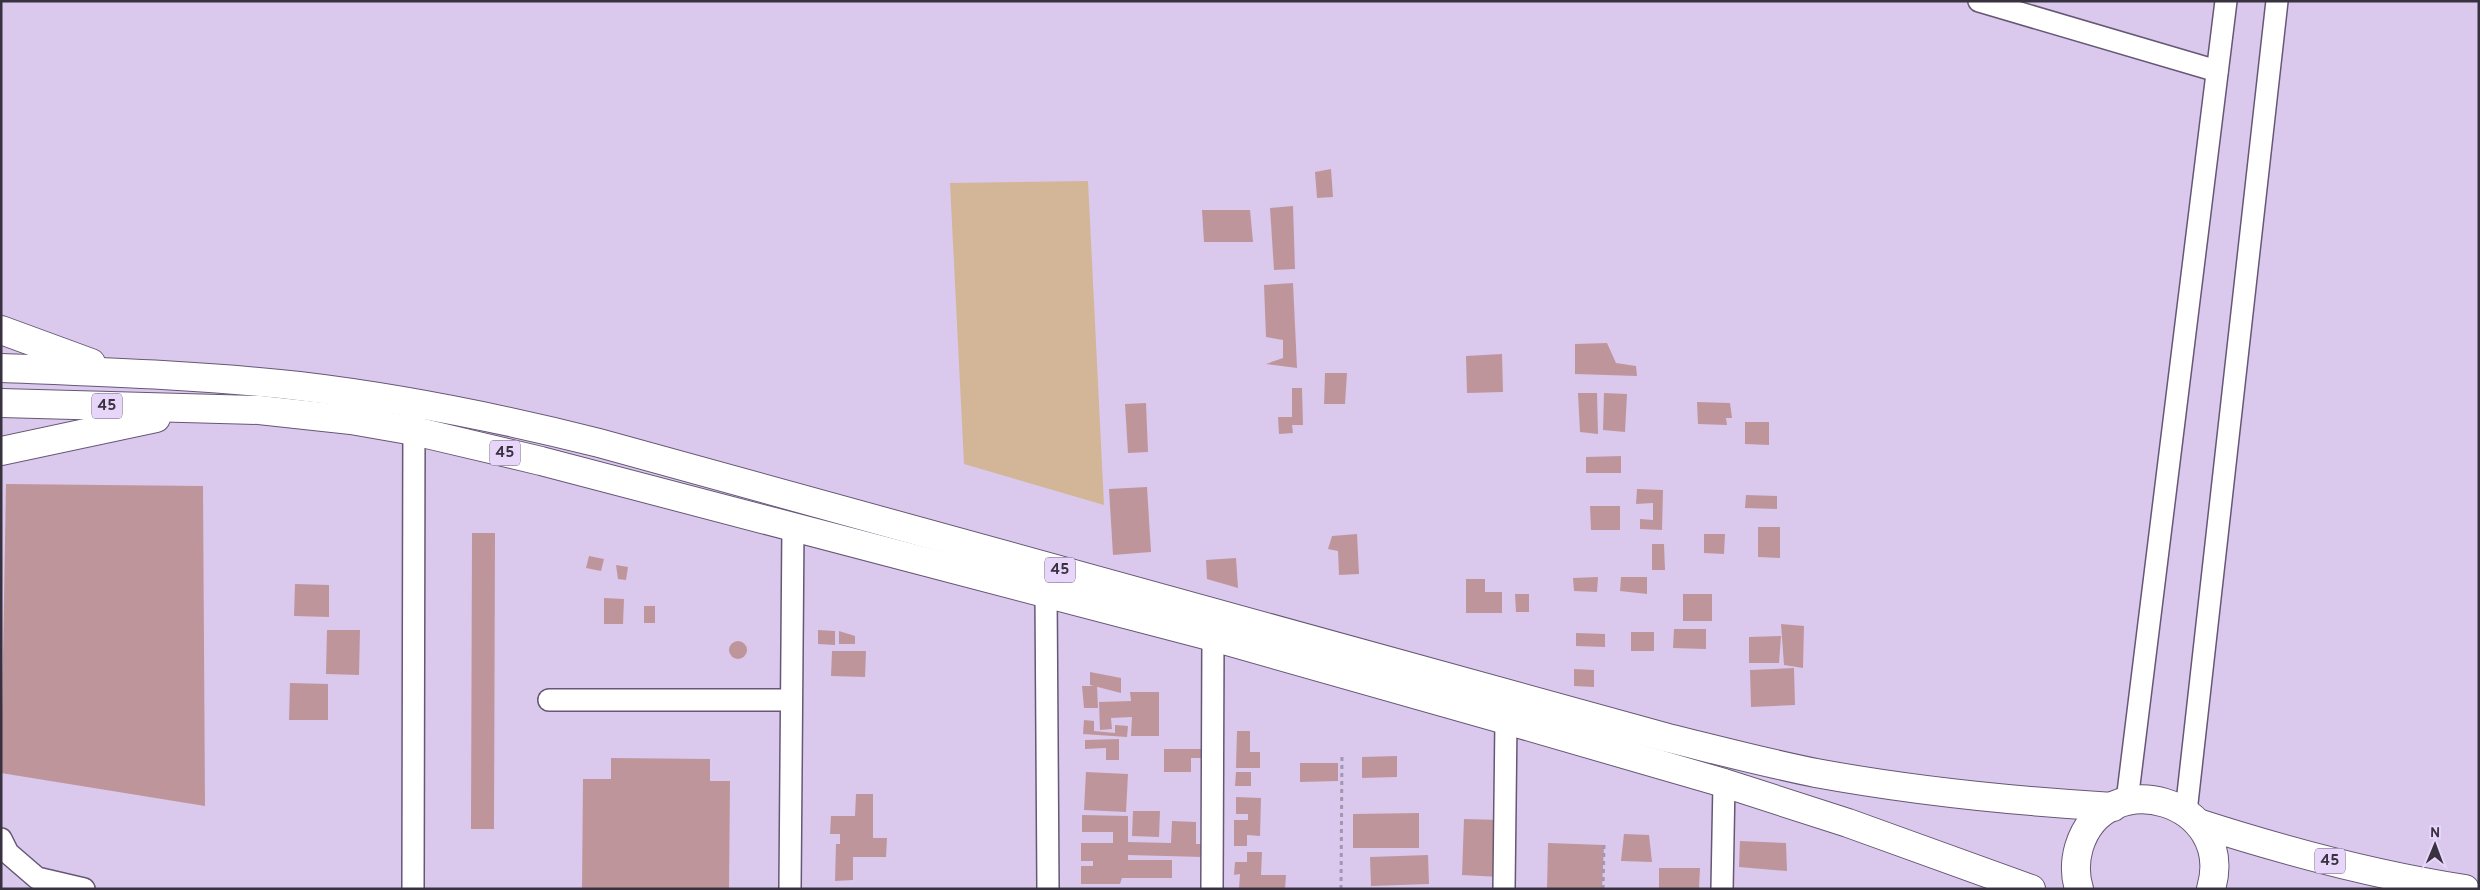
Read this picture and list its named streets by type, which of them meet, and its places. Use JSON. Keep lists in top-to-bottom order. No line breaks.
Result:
{"streets":{"highway":["45"]},"north":"top"}
